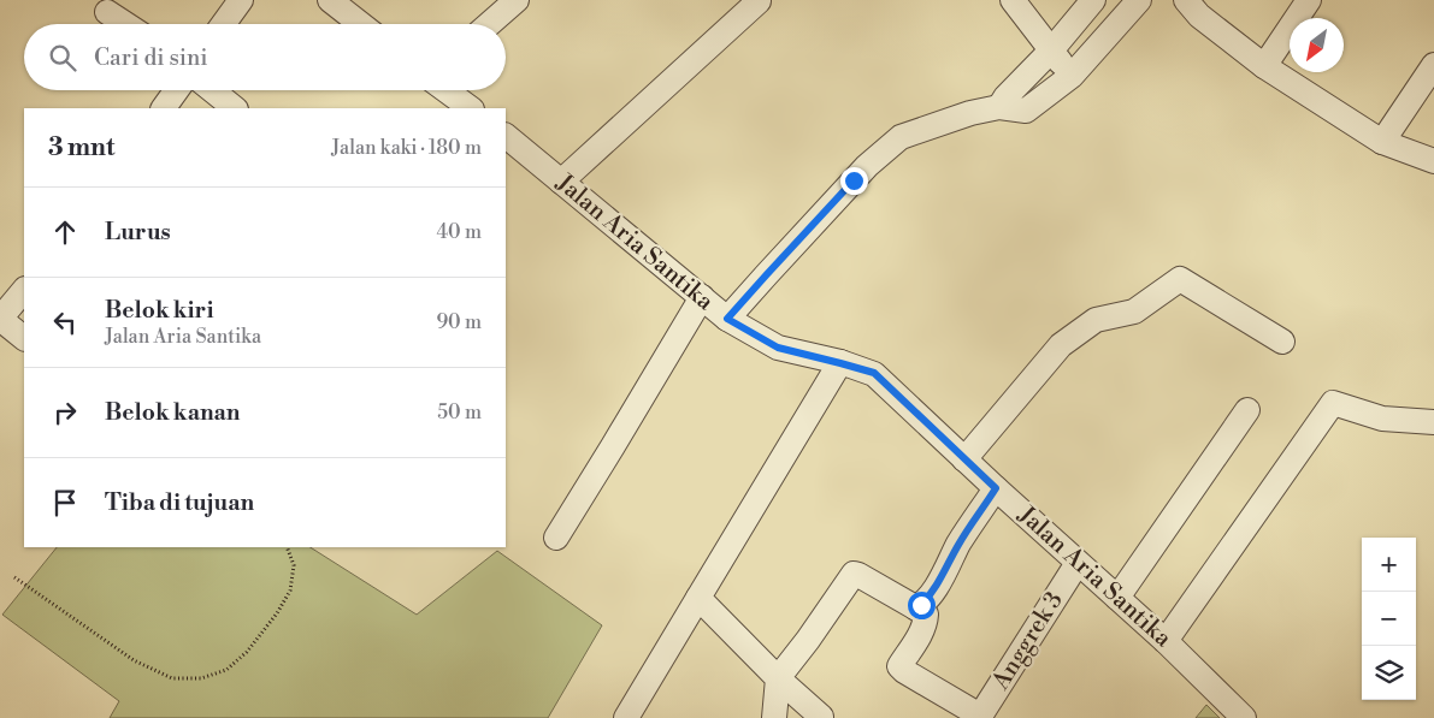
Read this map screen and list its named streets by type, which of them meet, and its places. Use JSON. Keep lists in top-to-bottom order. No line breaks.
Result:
{"streets":{"street":["Jalan Aria Santika","Anggrek 3"]},"crossings":[["Jalan Aria Santika","Anggrek 3"]],"north":"bottom left","page":{"search":"Cari di sini","heading":["3 mnt","Jalan kaki · 180 m"],"list":[["Lurus","40 m"],["Belok kiri","Jalan Aria Santika","90 m"],["Belok kanan","50 m"],"Tiba di tujuan"],"map_buttons":["+","−"]}}
